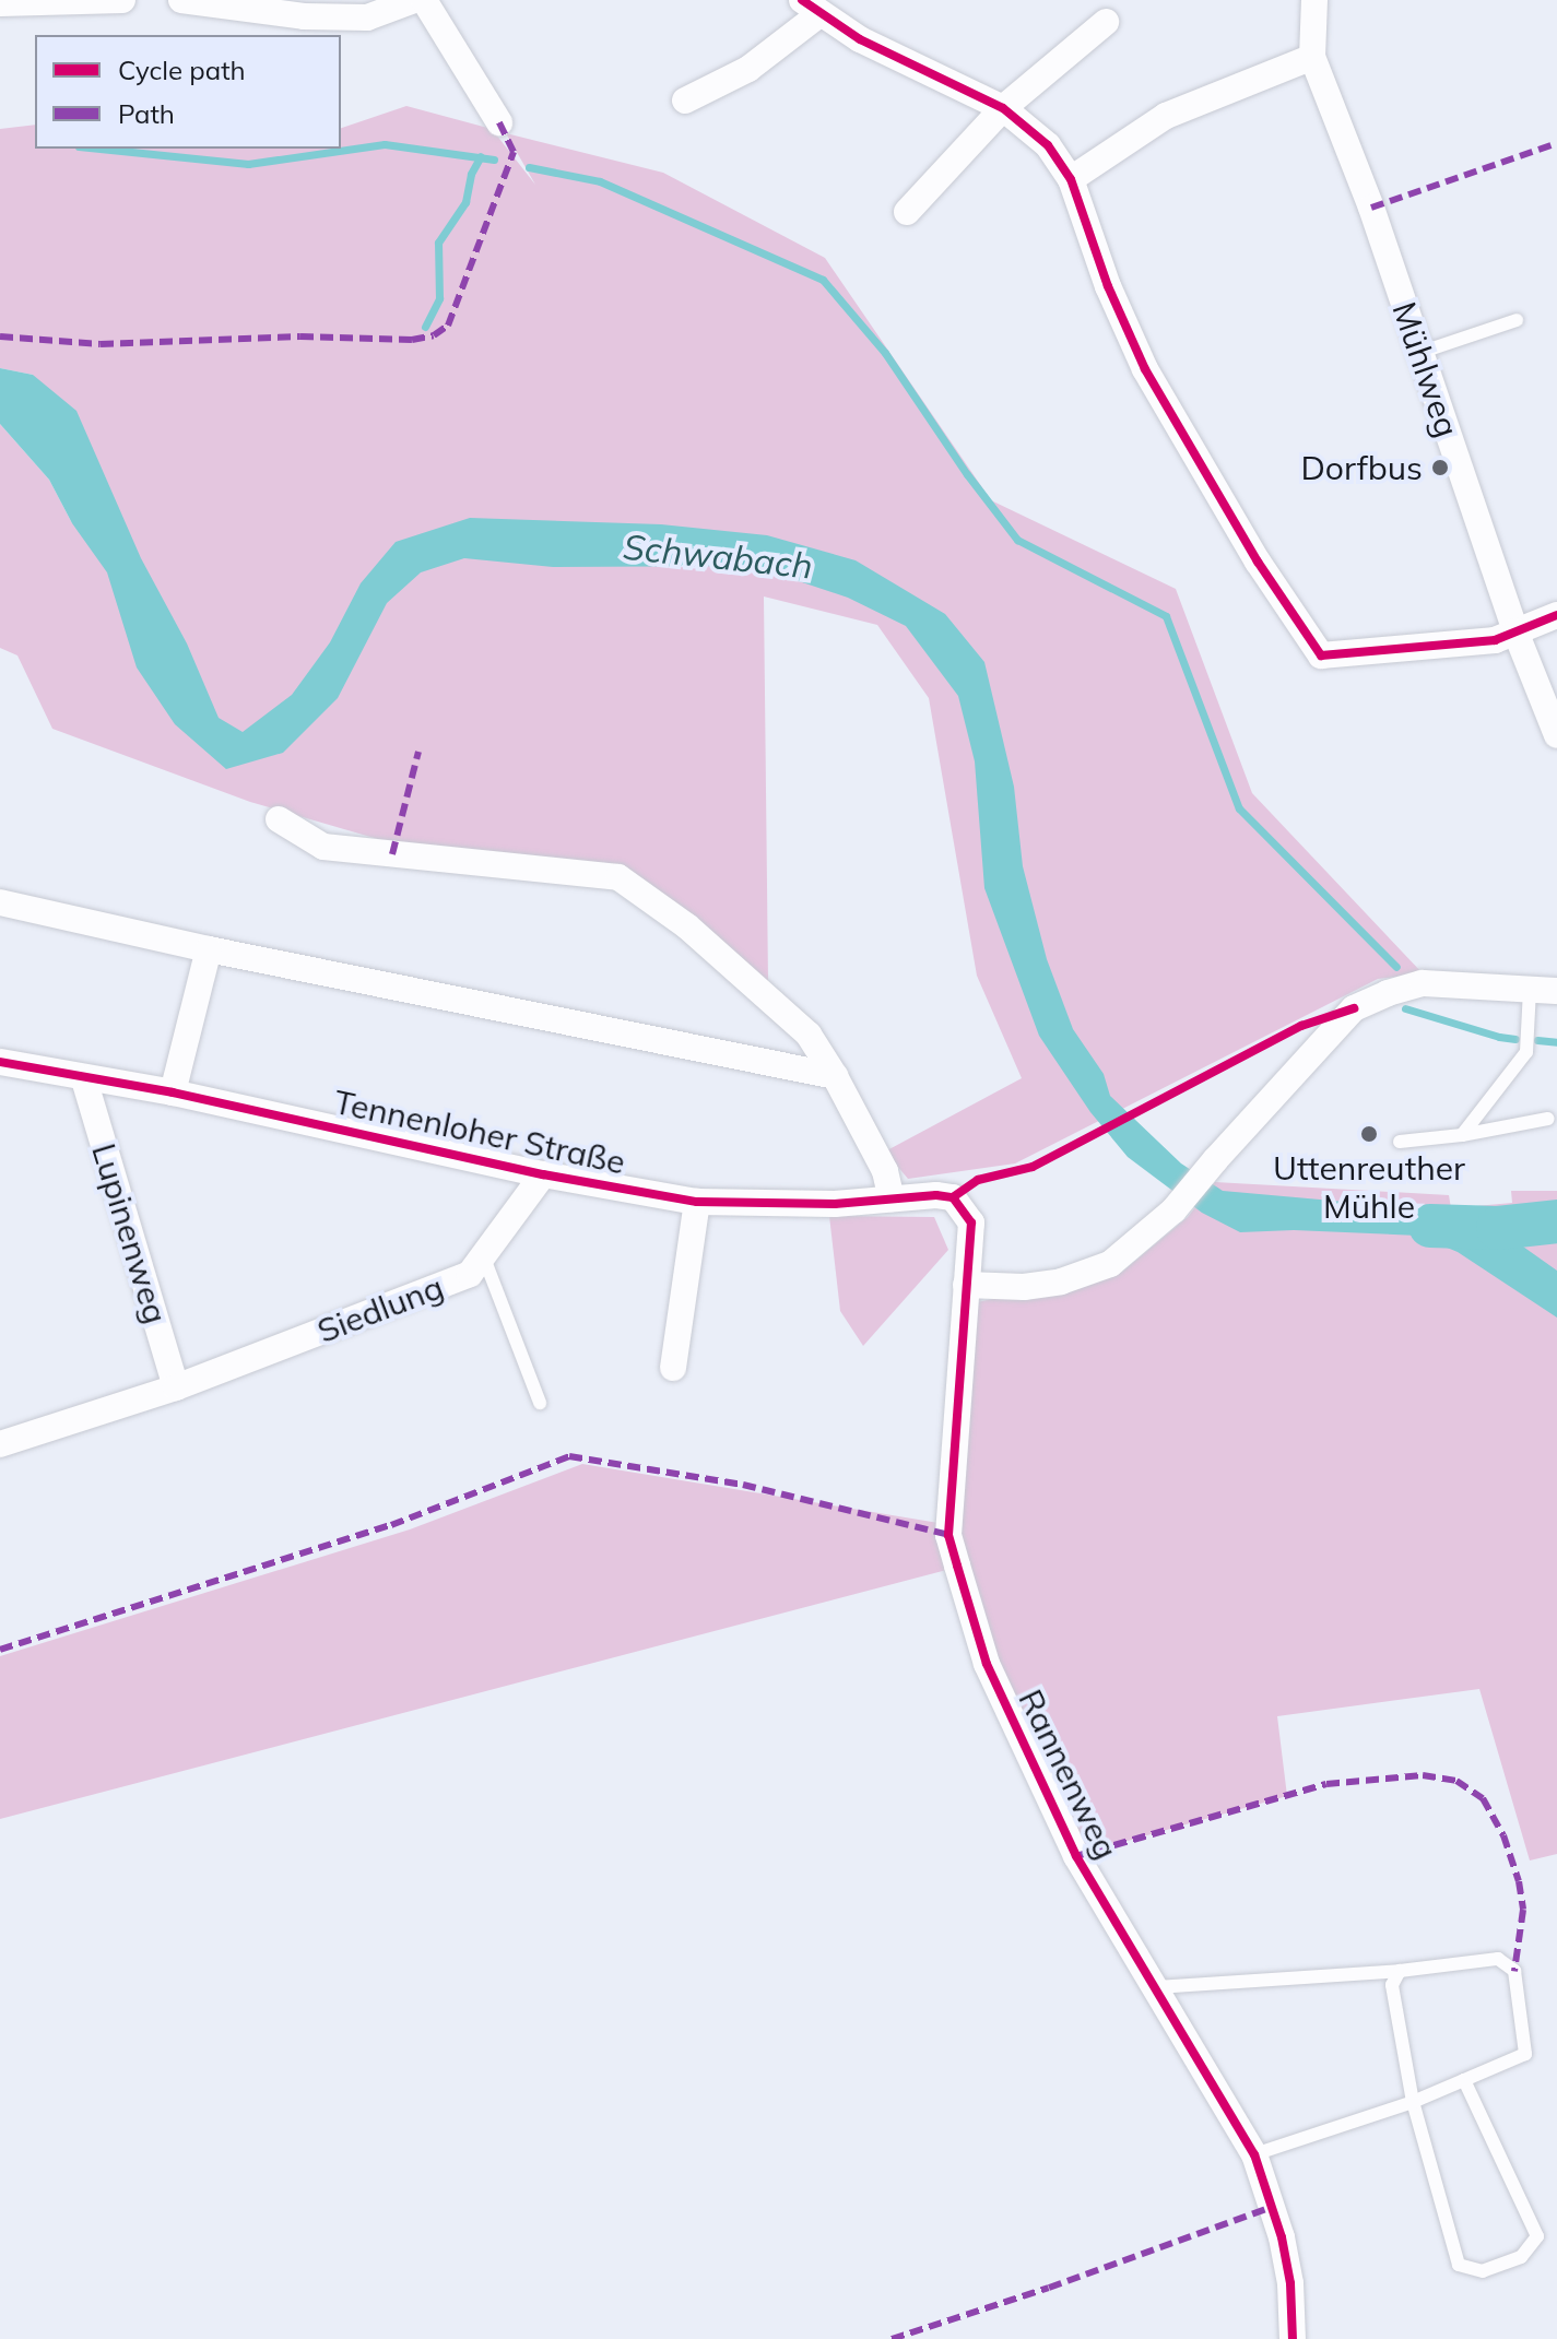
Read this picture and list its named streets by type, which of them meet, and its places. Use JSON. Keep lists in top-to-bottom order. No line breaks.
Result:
{"streets":{"street":["Mühlweg","Tennenloher Straße","Lupinenweg","Siedlung","Rannenweg"]},"crossings":[["Tennenloher Straße","Lupinenweg"],["Tennenloher Straße","Siedlung"],["Tennenloher Straße","Rannenweg"],["Lupinenweg","Siedlung"]],"water":["Schwabach"],"places":["Dorfbus","Uttenreuther Mühle"],"legend":["Cycle path","Path"]}
